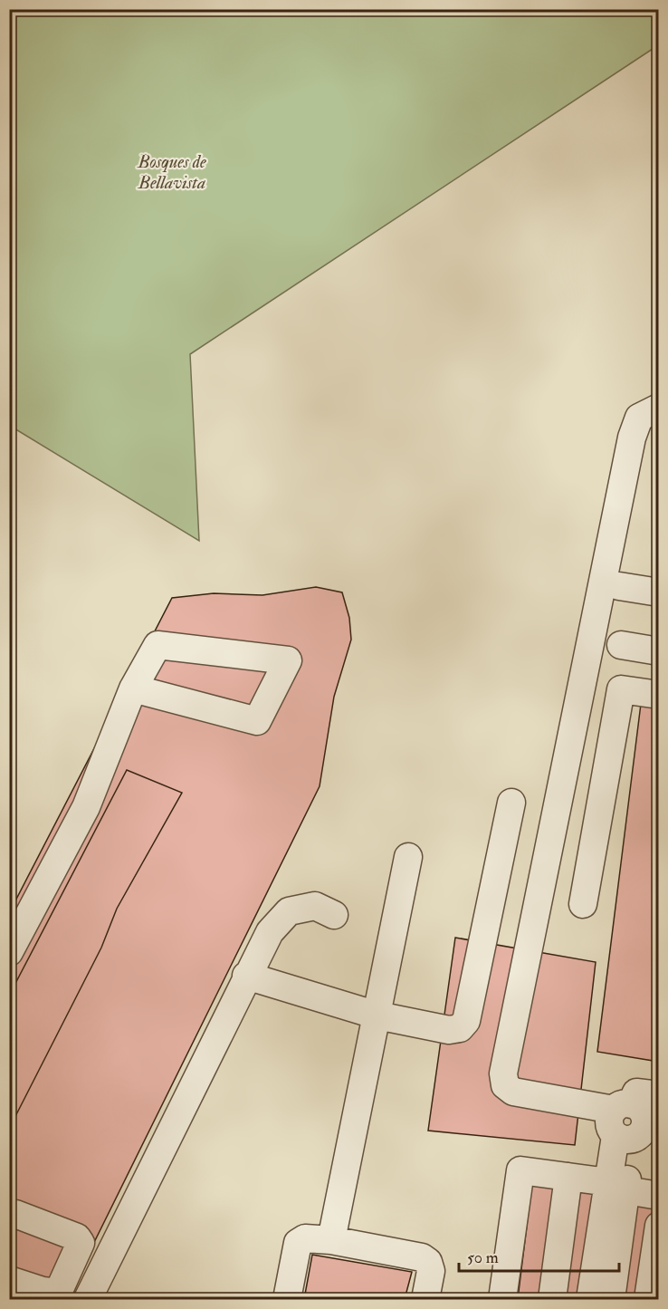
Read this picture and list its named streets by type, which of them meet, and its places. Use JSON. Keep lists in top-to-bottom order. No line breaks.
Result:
{"parks":["Bosques de Bellavista"],"scale_bar":"50 m"}
